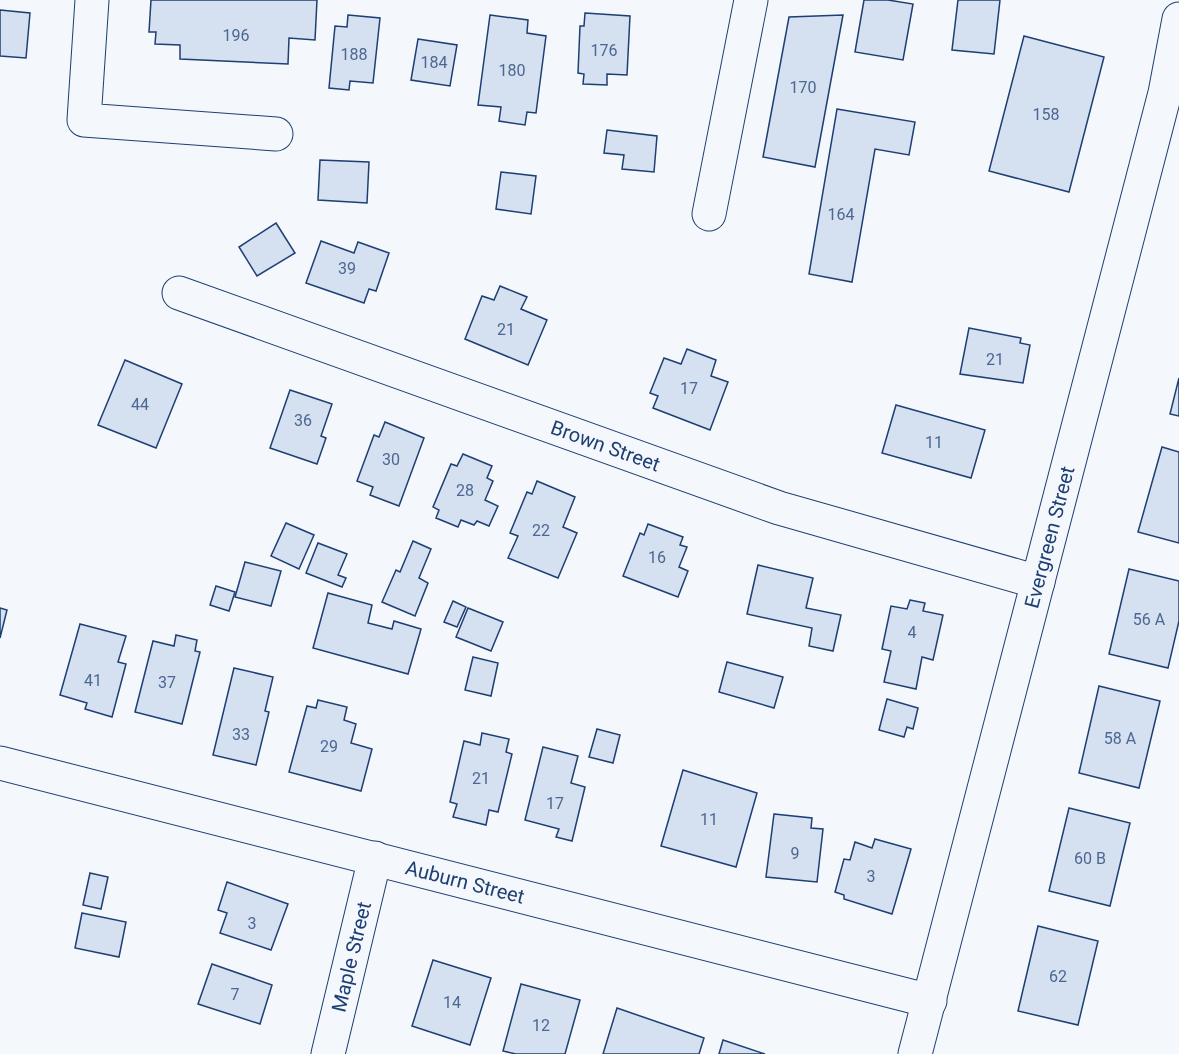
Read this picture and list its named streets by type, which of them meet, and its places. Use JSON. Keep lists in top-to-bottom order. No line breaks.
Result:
{"streets":{"street":["Brown Street","Evergreen Street","Auburn Street","Maple Street"]},"crossings":[["Brown Street","Evergreen Street"],["Evergreen Street","Auburn Street"],["Auburn Street","Maple Street"]],"house_numbers":["196","176","188","184","180","170","158","164","39","21","21","17","44","36","11","30","28","22","16","56 A","4","41","37","33","58 A","29","21","17","11","9","60 B","3","3","62","7","14","12"]}
